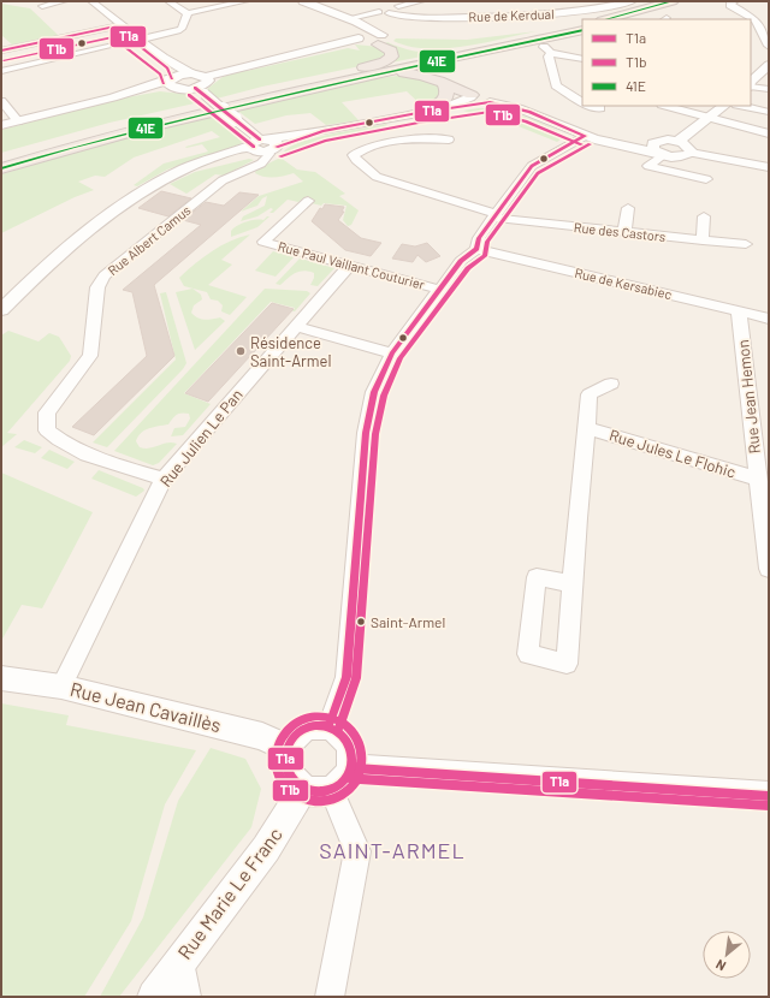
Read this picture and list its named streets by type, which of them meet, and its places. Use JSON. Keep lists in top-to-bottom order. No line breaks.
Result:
{"streets":{"street":["Rue de Kerdual","Rue des Castors","Rue Albert Camus","Rue Paul Vaillant Couturier","Rue de Kersabiec","Rue Jean Hemon","Rue Julien Le Pan","Rue Jules Le Flohic","Rue Jean Cavaillès","Rue Marie Le Franc"]},"crossings":[["Rue Albert Camus","Rue Julien Le Pan"],["Rue Paul Vaillant Couturier","Rue Julien Le Pan"],["Rue de Kersabiec","Rue Jean Hemon"],["Rue Jean Hemon","Rue Jules Le Flohic"],["Rue Julien Le Pan","Rue Jean Cavaillès"],["Rue Jean Cavaillès","Rue Marie Le Franc"]],"districts":["SAINT-ARMEL"],"places":["Résidence Saint-Armel","Saint-Armel"],"lines":["transit line 41E","transit line T1a","transit line T1b"],"legend":["T1a","T1b","41E"],"north":"bottom left"}
